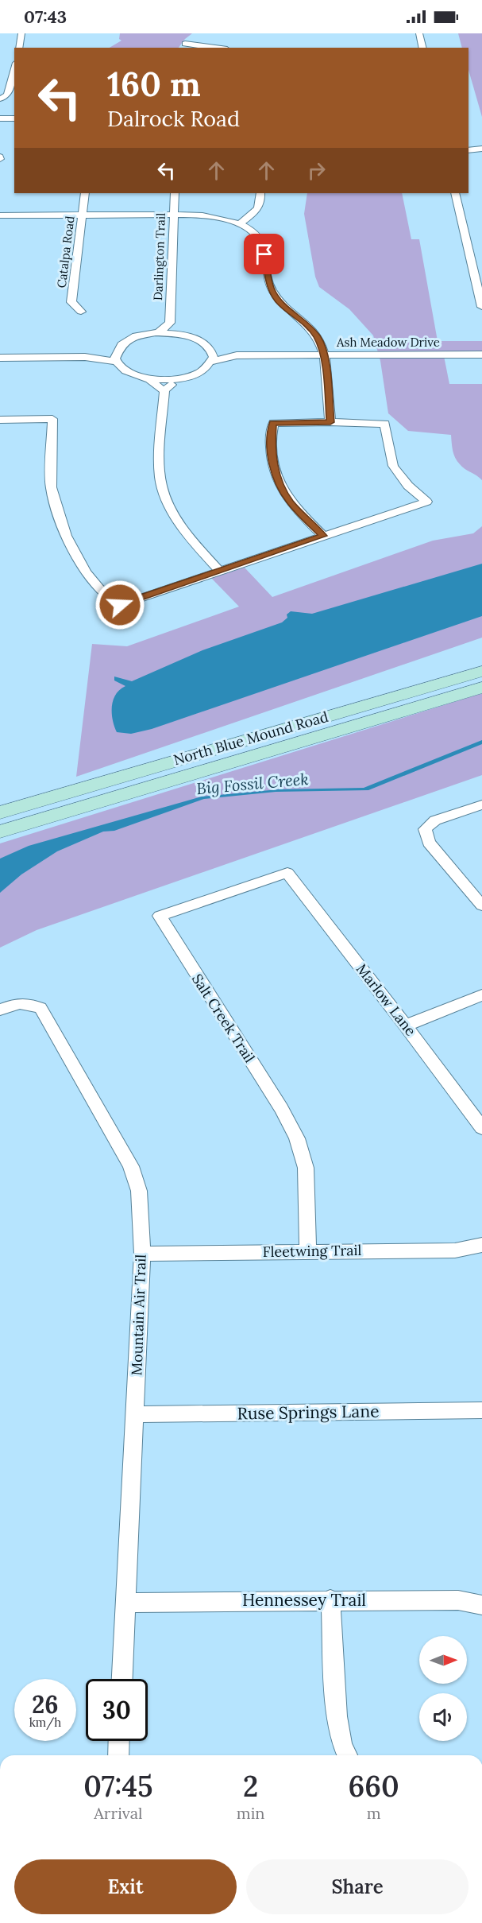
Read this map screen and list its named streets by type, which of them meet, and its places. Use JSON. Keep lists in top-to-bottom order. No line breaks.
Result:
{"streets":{"main road":["North Blue Mound Road"],"street":["Catalpa Road","Darlington Trail","Ash Meadow Drive","Marlow Lane","Salt Creek Trail","Fleetwing Trail","Mountain Air Trail","Ruse Springs Lane","Hennessey Trail"]},"crossings":[["Marlow Lane","Salt Creek Trail"],["Salt Creek Trail","Fleetwing Trail"],["Fleetwing Trail","Mountain Air Trail"],["Mountain Air Trail","Ruse Springs Lane"],["Mountain Air Trail","Hennessey Trail"]],"water":["Big Fossil Creek"],"north":"right","page":{"status":"07:43","turn":["160 m","Dalrock Road"],"speed":"26 km/h","limit":"30","eta":["07:45","Arrival","2","min","660","m"],"buttons":["Exit","Share"]}}
